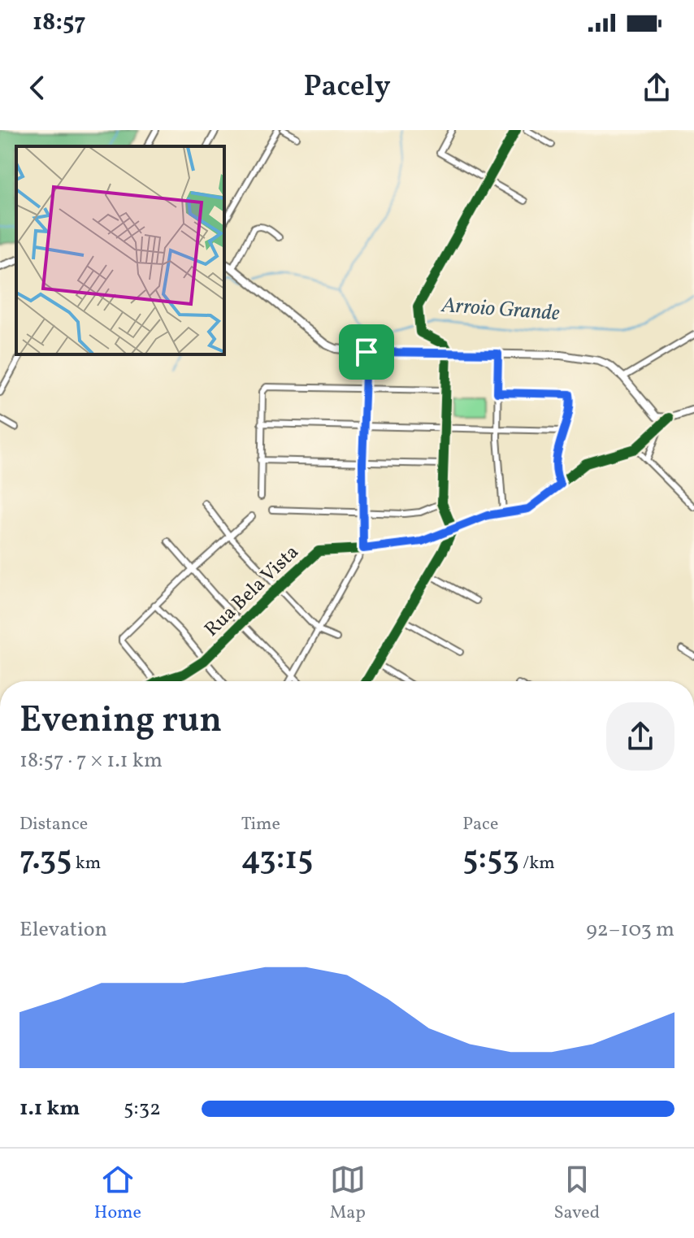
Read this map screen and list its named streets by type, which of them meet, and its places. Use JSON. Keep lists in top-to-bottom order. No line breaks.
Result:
{"streets":{"street":["Rua Bela Vista"]},"water":["Arroio Grande"],"page":{"status":"18:57","header":"Pacely","heading":["Evening run","18:57 · 7 × 1.1 km"],"stats":[["Distance","7.35 km"],["Time","43:15"],["Pace","5:53 /km"]],"chart":["Elevation","92–103 m"],"list":[{"name":"1.1 km","note":"5:32"}],"tabs":["Home","Map","Saved"]}}
